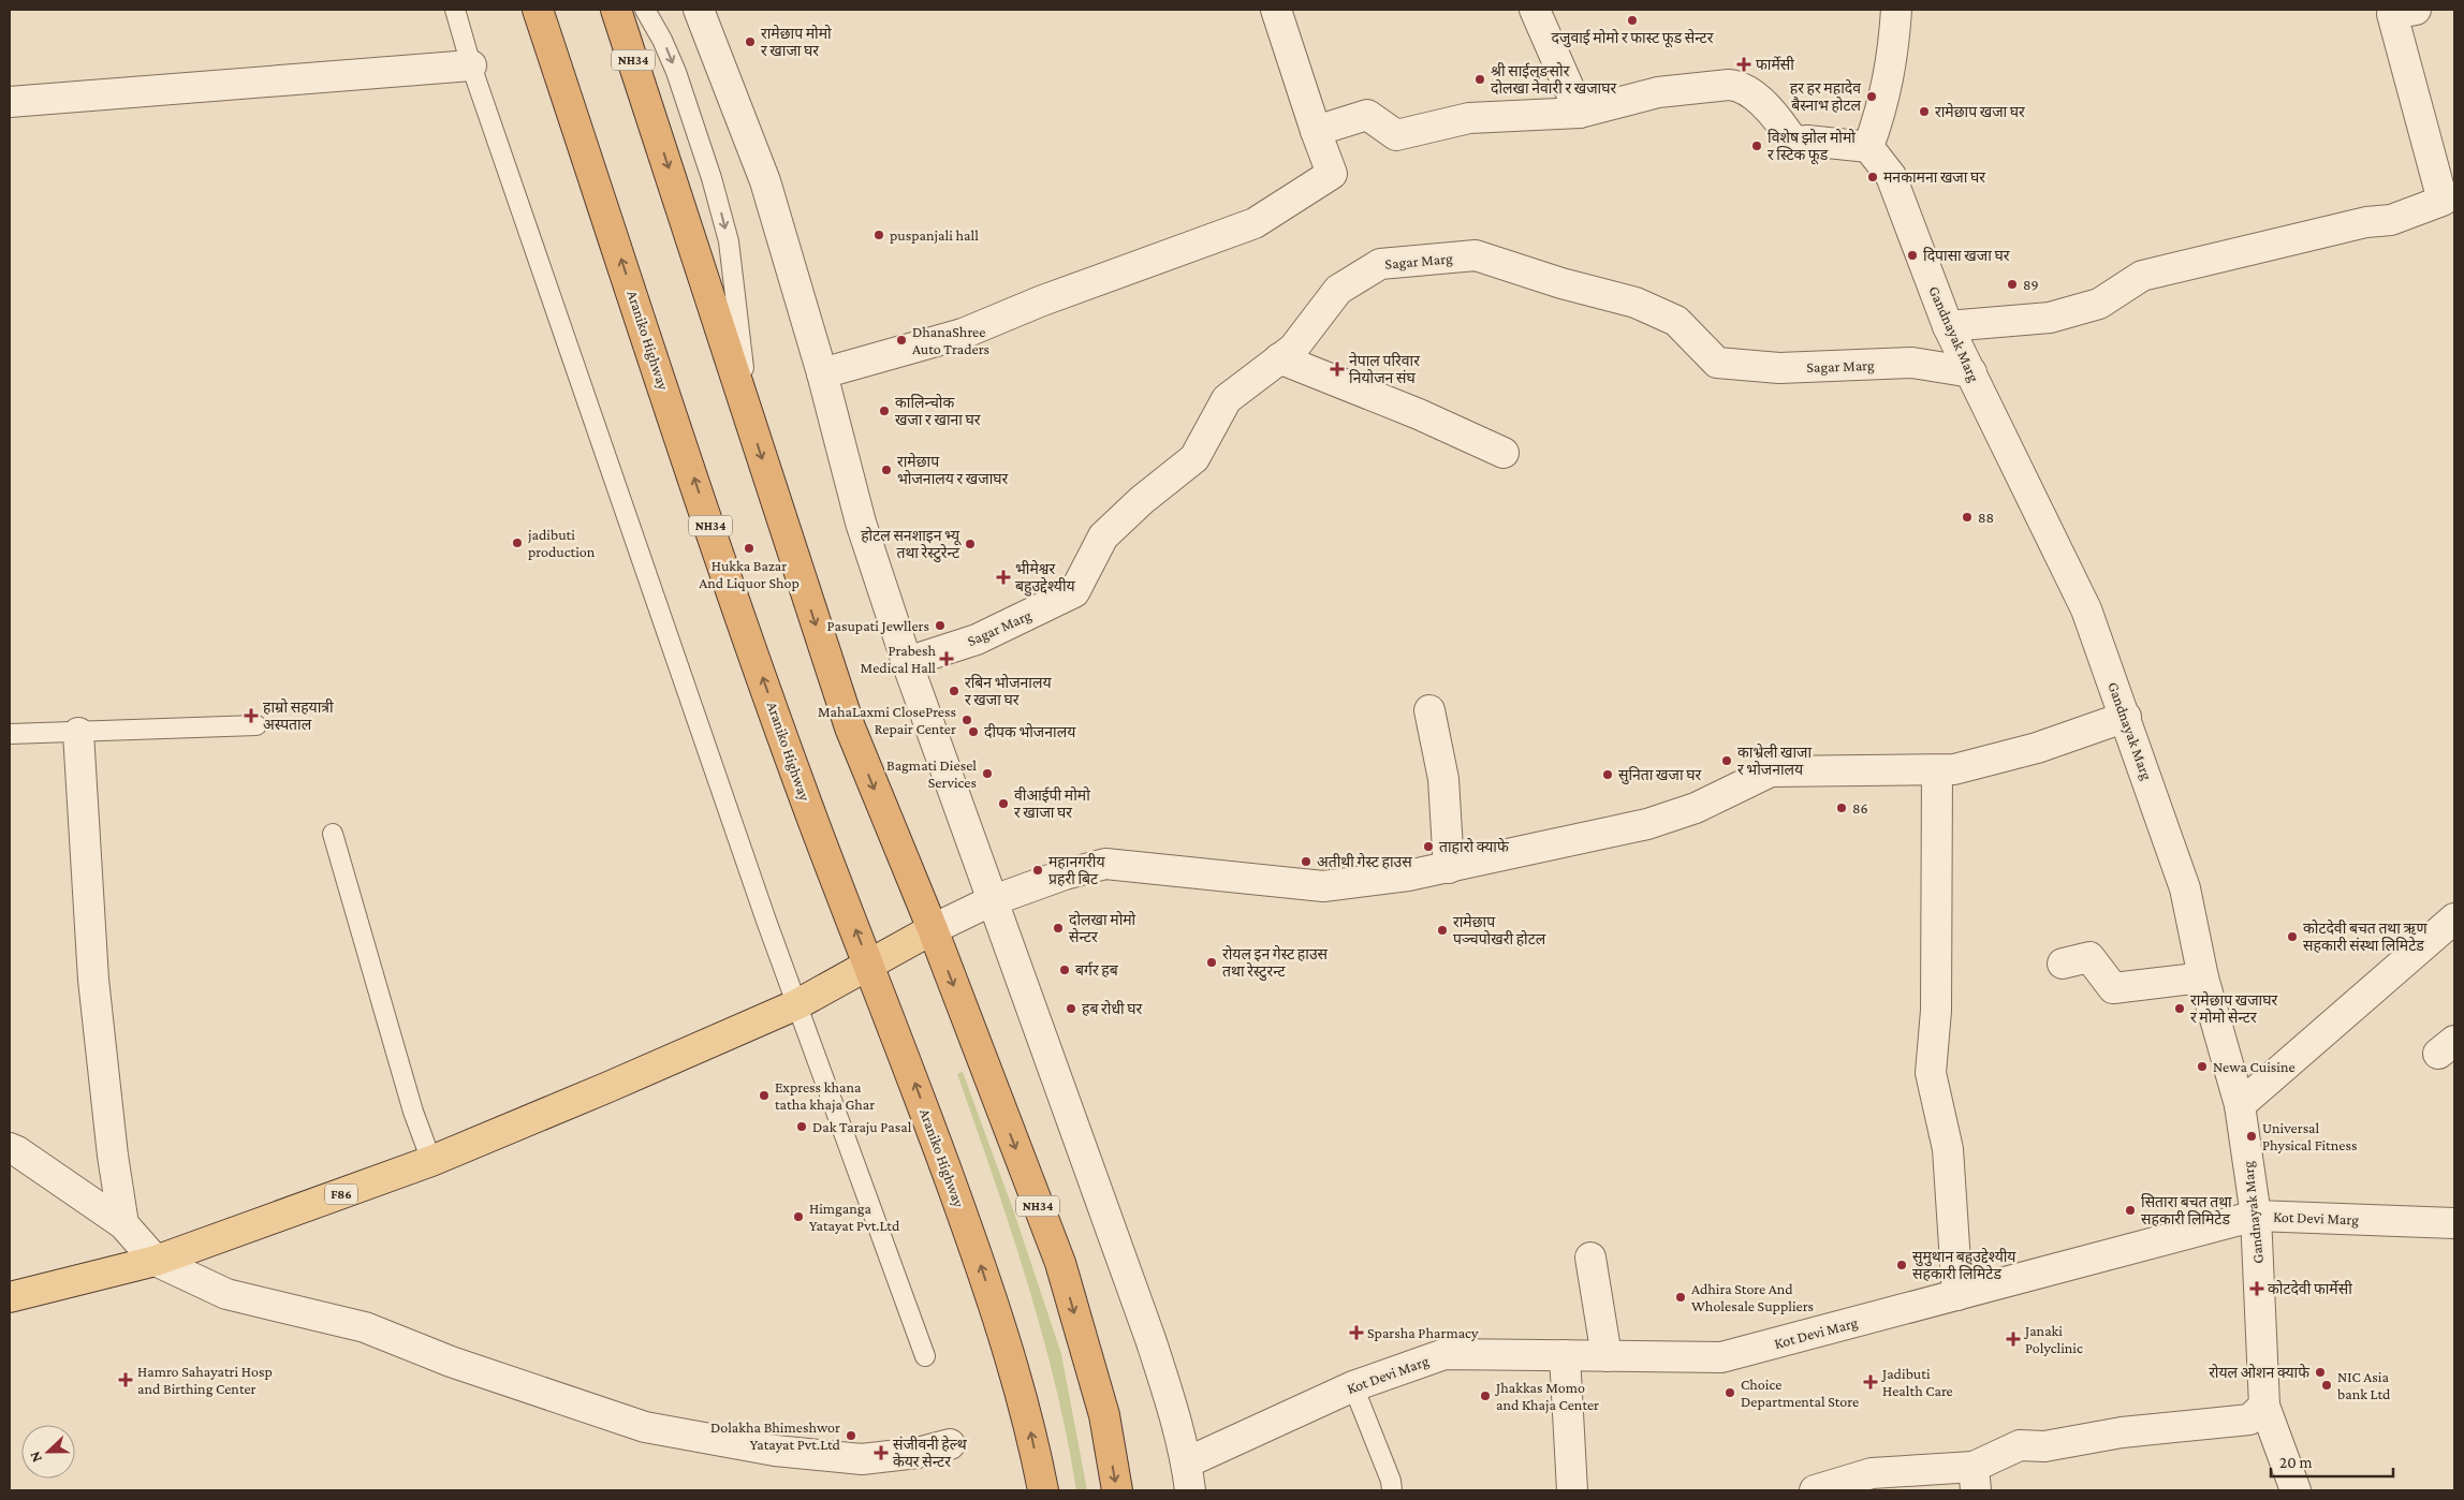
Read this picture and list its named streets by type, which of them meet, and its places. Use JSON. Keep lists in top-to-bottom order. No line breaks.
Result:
{"streets":{"highway":["NH34","Araniko Highway"],"main road":["F86"],"street":["Sagar Marg","Gandnayak Marg","Kot Devi Marg"]},"crossings":[["Sagar Marg","Gandnayak Marg"],["Gandnayak Marg","Kot Devi Marg"]],"places":{"other":["दजुवाई मोमो र फास्ट फूड सेन्टर","रामेछाप मोमो र खाजा घर","श्री साईलुङसोर दोलखा नेवारी र खजाघर","हर हर महादेव बैस्नाभ होटल","रामेछाप खजा घर","विशेष झोल मोमो र स्टिक फूड","मनकामना खजा घर","puspanjali hall","दिपासा खजा घर","89","DhanaShree Auto Traders","कालिन्चोक खजा र खाना घर","रामेछाप भोजनालय र खजाघर","88","jadibuti production","होटल सनशाइन भ्यू तथा रेस्टुरेन्ट","Hukka Bazar And Liquor Shop","Pasupati Jewllers","रबिन भोजनालय र खजा घर","MahaLaxmi ClosePress Repair Center","दीपक भोजनालय","काभ्रेली खाजा र भोजनालय","Bagmati Diesel Services","सुनिता खजा घर","वीआईपी मोमो र खाजा घर","86","ताहारो क्याफे","अतीथी गेस्ट हाउस","महानगरीय प्रहरी बिट","दोलखा मोमो सेन्टर","रामेछाप पञ्चपोखरी होटल","कोटदेवी बचत तथा ऋण सहकारी संस्था लिमिटेड","रोयल इन गेस्ट हाउस तथा रेस्टुरन्ट","बर्गर हब","हब रोधी घर","रामेछाप खजाघर र मोमो सेन्टर","Newa Cuisine","Express khana tatha khaja Ghar","Dak Taraju Pasal","Universal Physical Fitness","सितारा बचत तथा सहकारी लिमिटेड","Himganga Yatayat Pvt.Ltd","सुमुथान बहुउद्देश्यीय सहकारी लिमिटेड","Adhira Store And Wholesale Suppliers","रोयल ओशन क्याफे","NIC Asia bank Ltd","Choice Departmental Store","Jhakkas Momo and Khaja Center","Dolakha Bhimeshwor Yatayat Pvt.Ltd"],"health":["फार्मेसी","नेपाल परिवार नियोजन संघ","भीमेश्वर बहुउद्देश्यीय","Prabesh Medical Hall","हाम्रो सहयात्री अस्पताल","कोटदेवी फार्मेसी","Sparsha Pharmacy","Janaki Polyclinic","Hamro Sahayatri Hosp and Birthing Center","Jadibuti Health Care","संजीवनी हेल्थ केयर सेन्टर"]},"scale_bar":"20 m","north":"left"}
